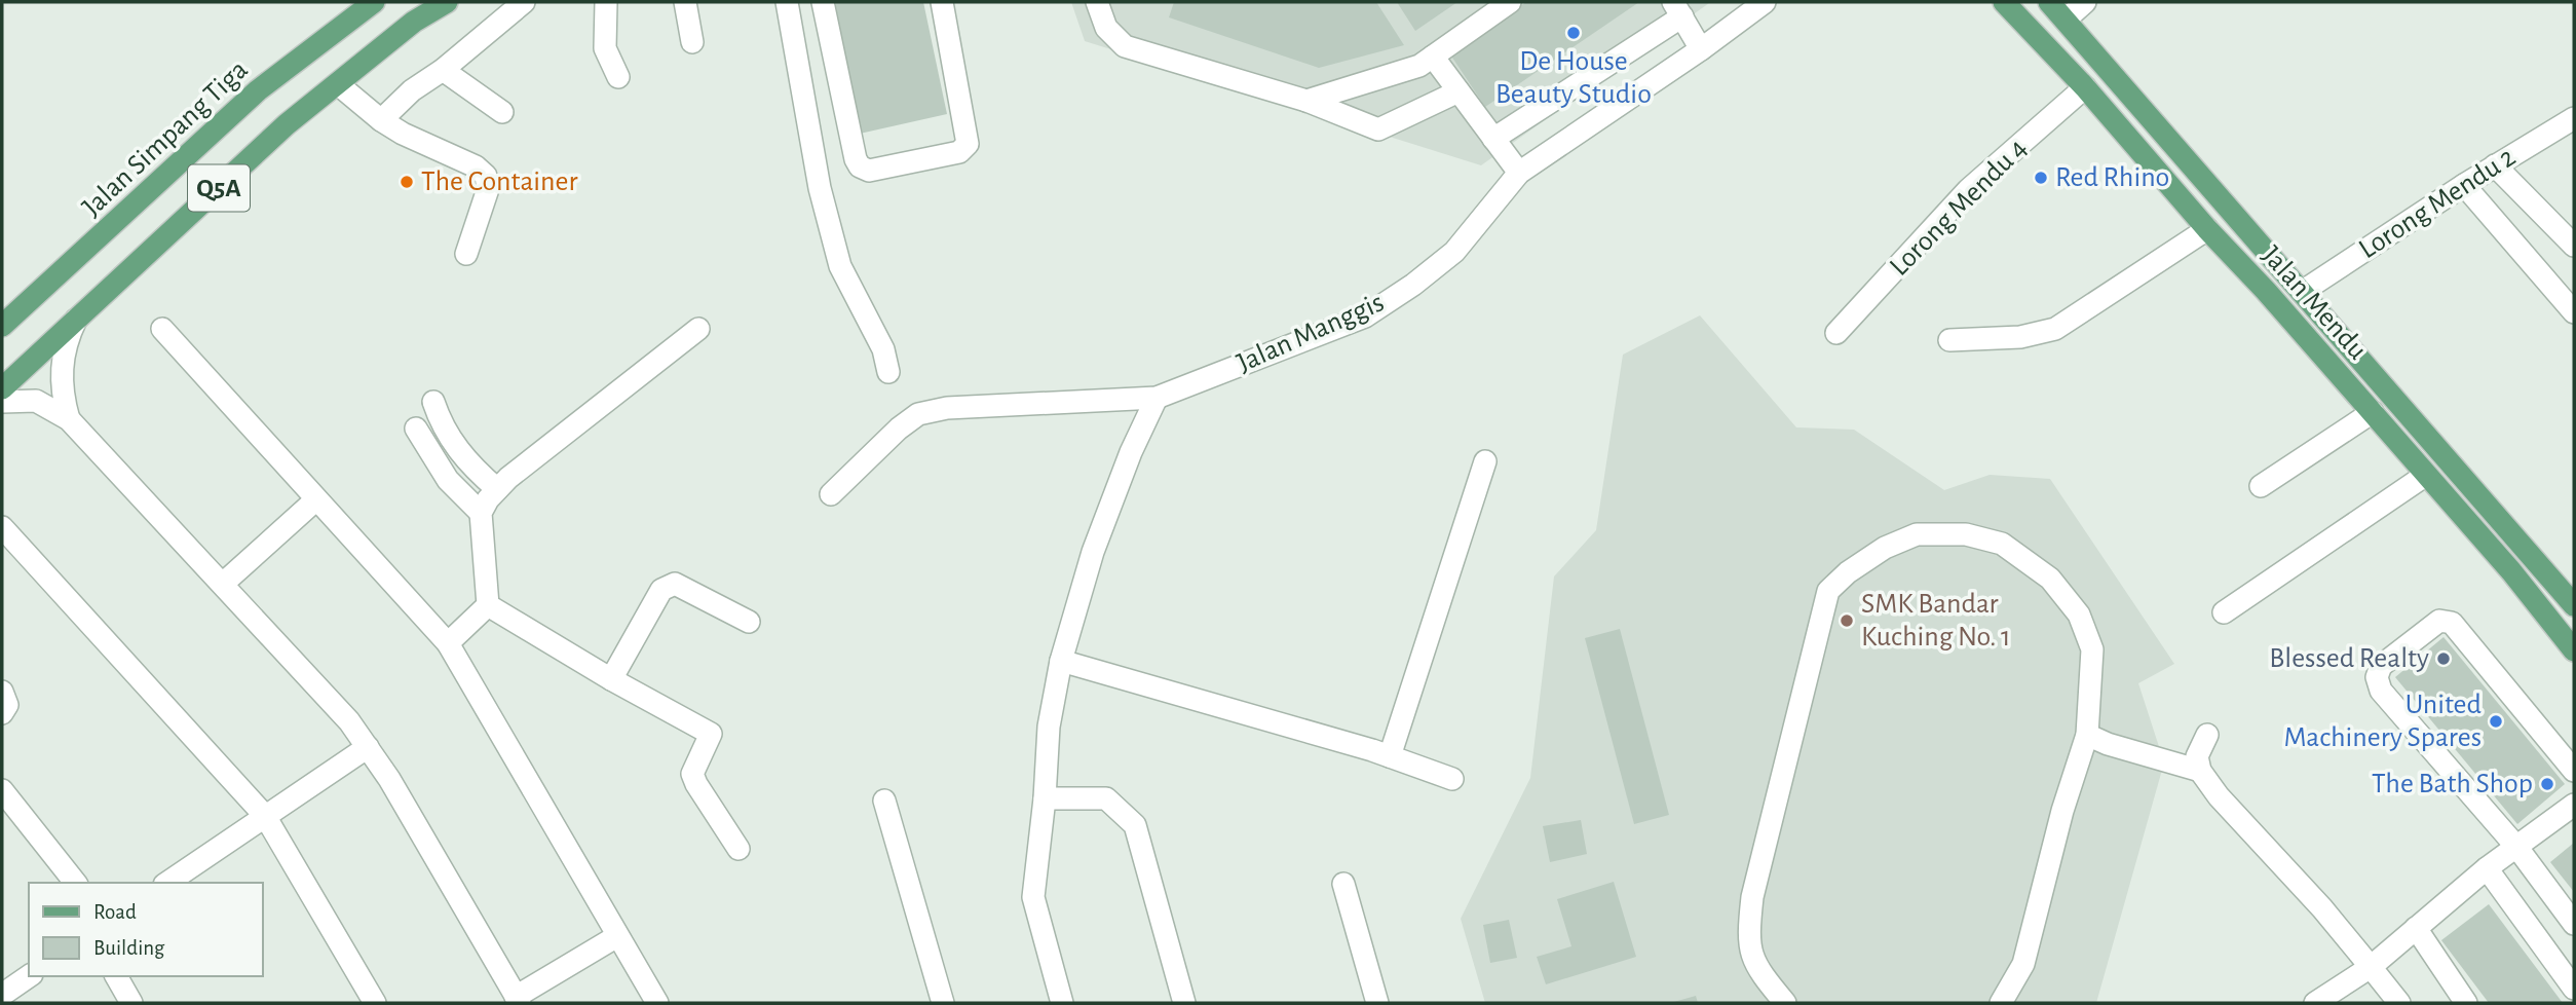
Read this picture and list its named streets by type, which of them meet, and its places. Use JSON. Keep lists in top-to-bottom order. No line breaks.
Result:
{"streets":{"main road":["Jalan Simpang Tiga","Q5A","Jalan Mendu"],"street":["Lorong Mendu 2","Lorong Mendu 4","Jalan Manggis"]},"crossings":[["Lorong Mendu 2","Jalan Mendu"],["Lorong Mendu 4","Jalan Mendu"]],"places":["De House Beauty Studio","Red Rhino","The Container","SMK Bandar Kuching No. 1","Blessed Realty","United Machinery Spares","The Bath Shop"],"legend":["Road","Building"]}
